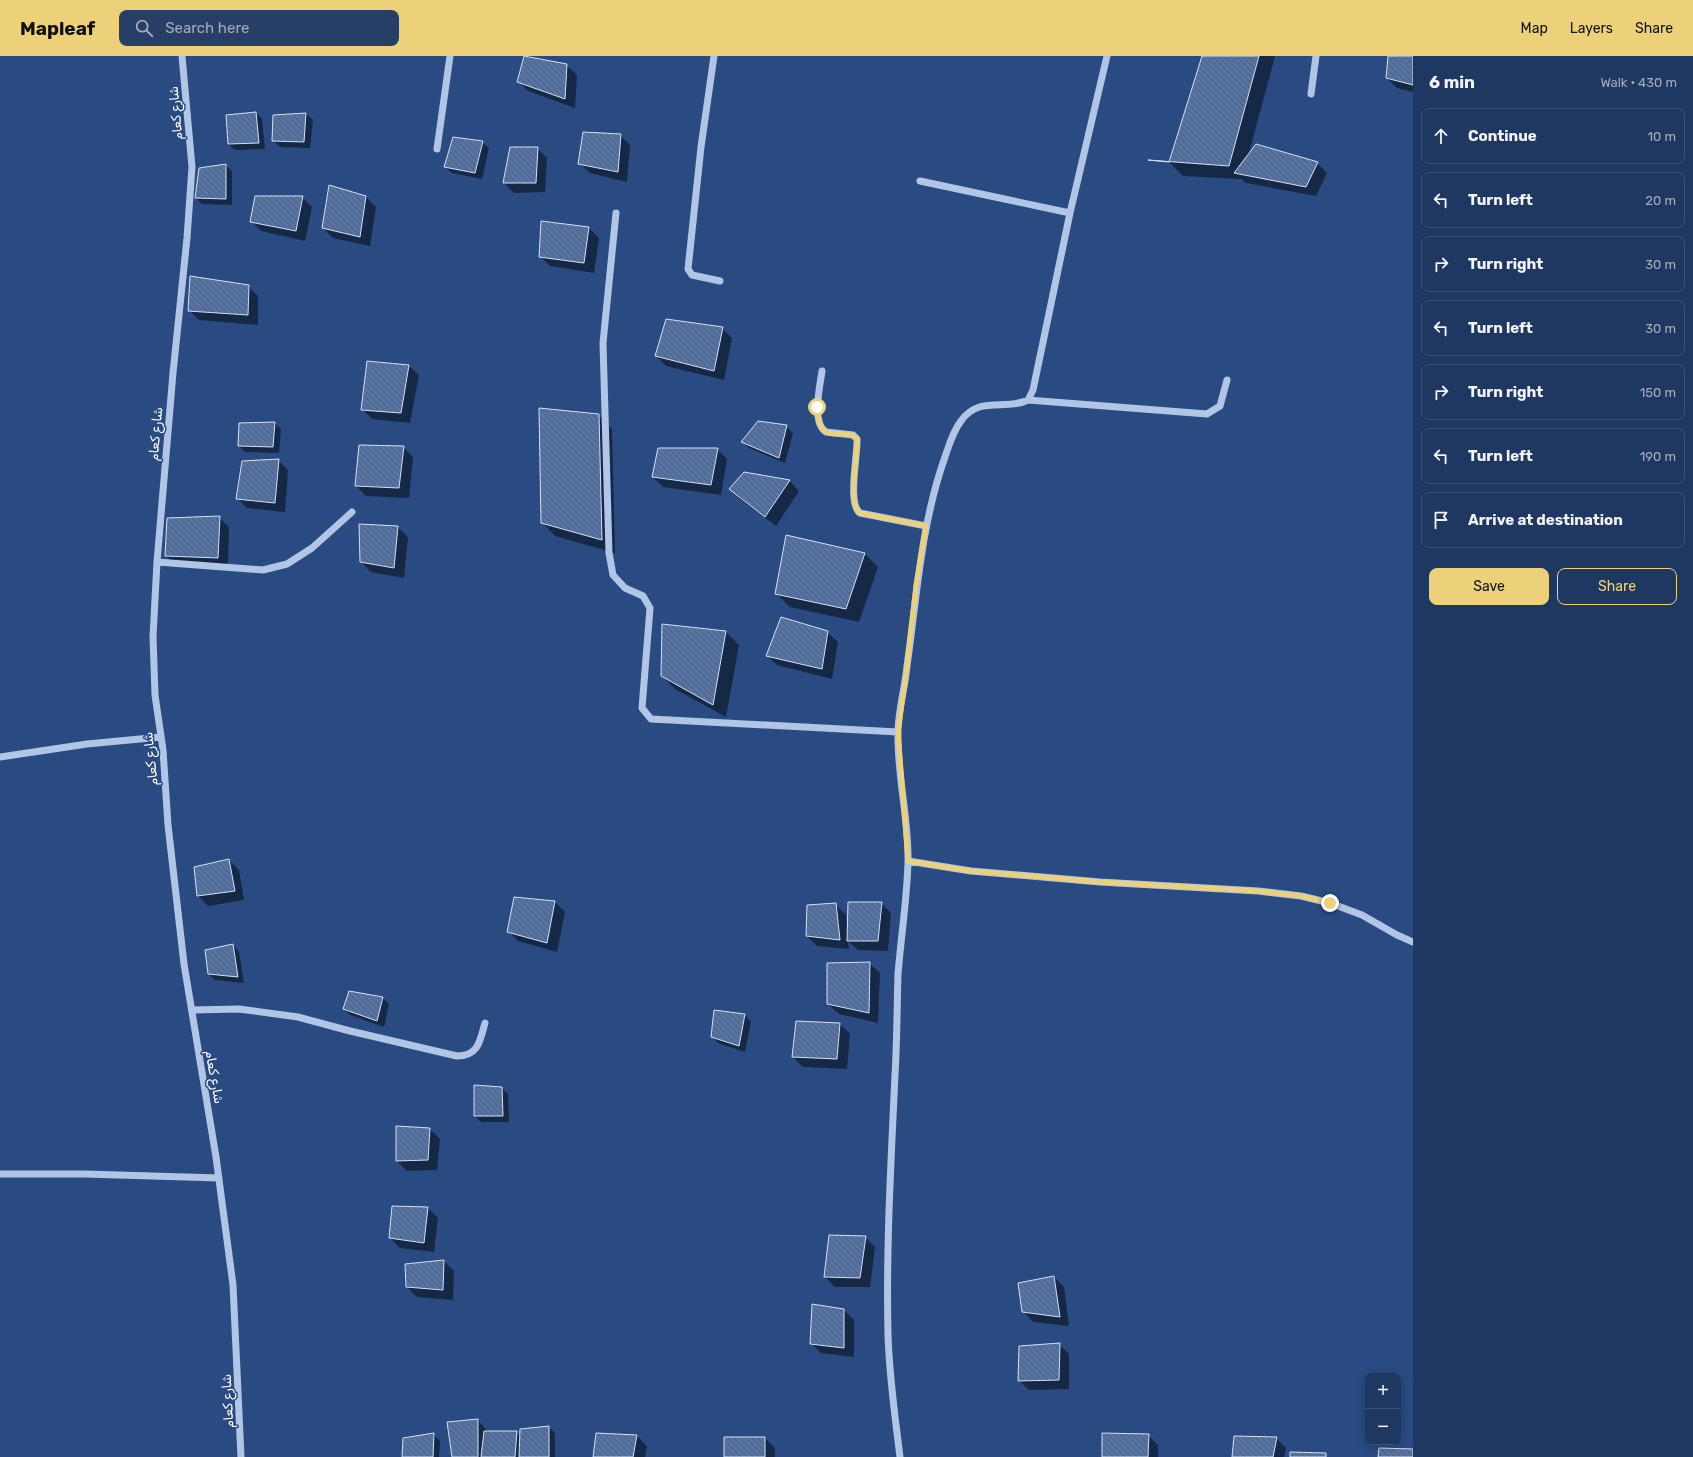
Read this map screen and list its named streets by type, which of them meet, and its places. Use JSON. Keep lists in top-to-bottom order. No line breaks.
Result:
{"streets":{"street":["شارع كعام"]},"page":{"header":"Mapleaf","search":"Search here","nav":["Map","Layers","Share"],"heading":["6 min","Walk · 430 m"],"list":[["Continue","10 m"],["Turn left","20 m"],["Turn right","30 m"],["Turn left","30 m"],["Turn right","150 m"],["Turn left","190 m"],"Arrive at destination"],"buttons":["Save","Share"],"map_buttons":["+","−"]}}
